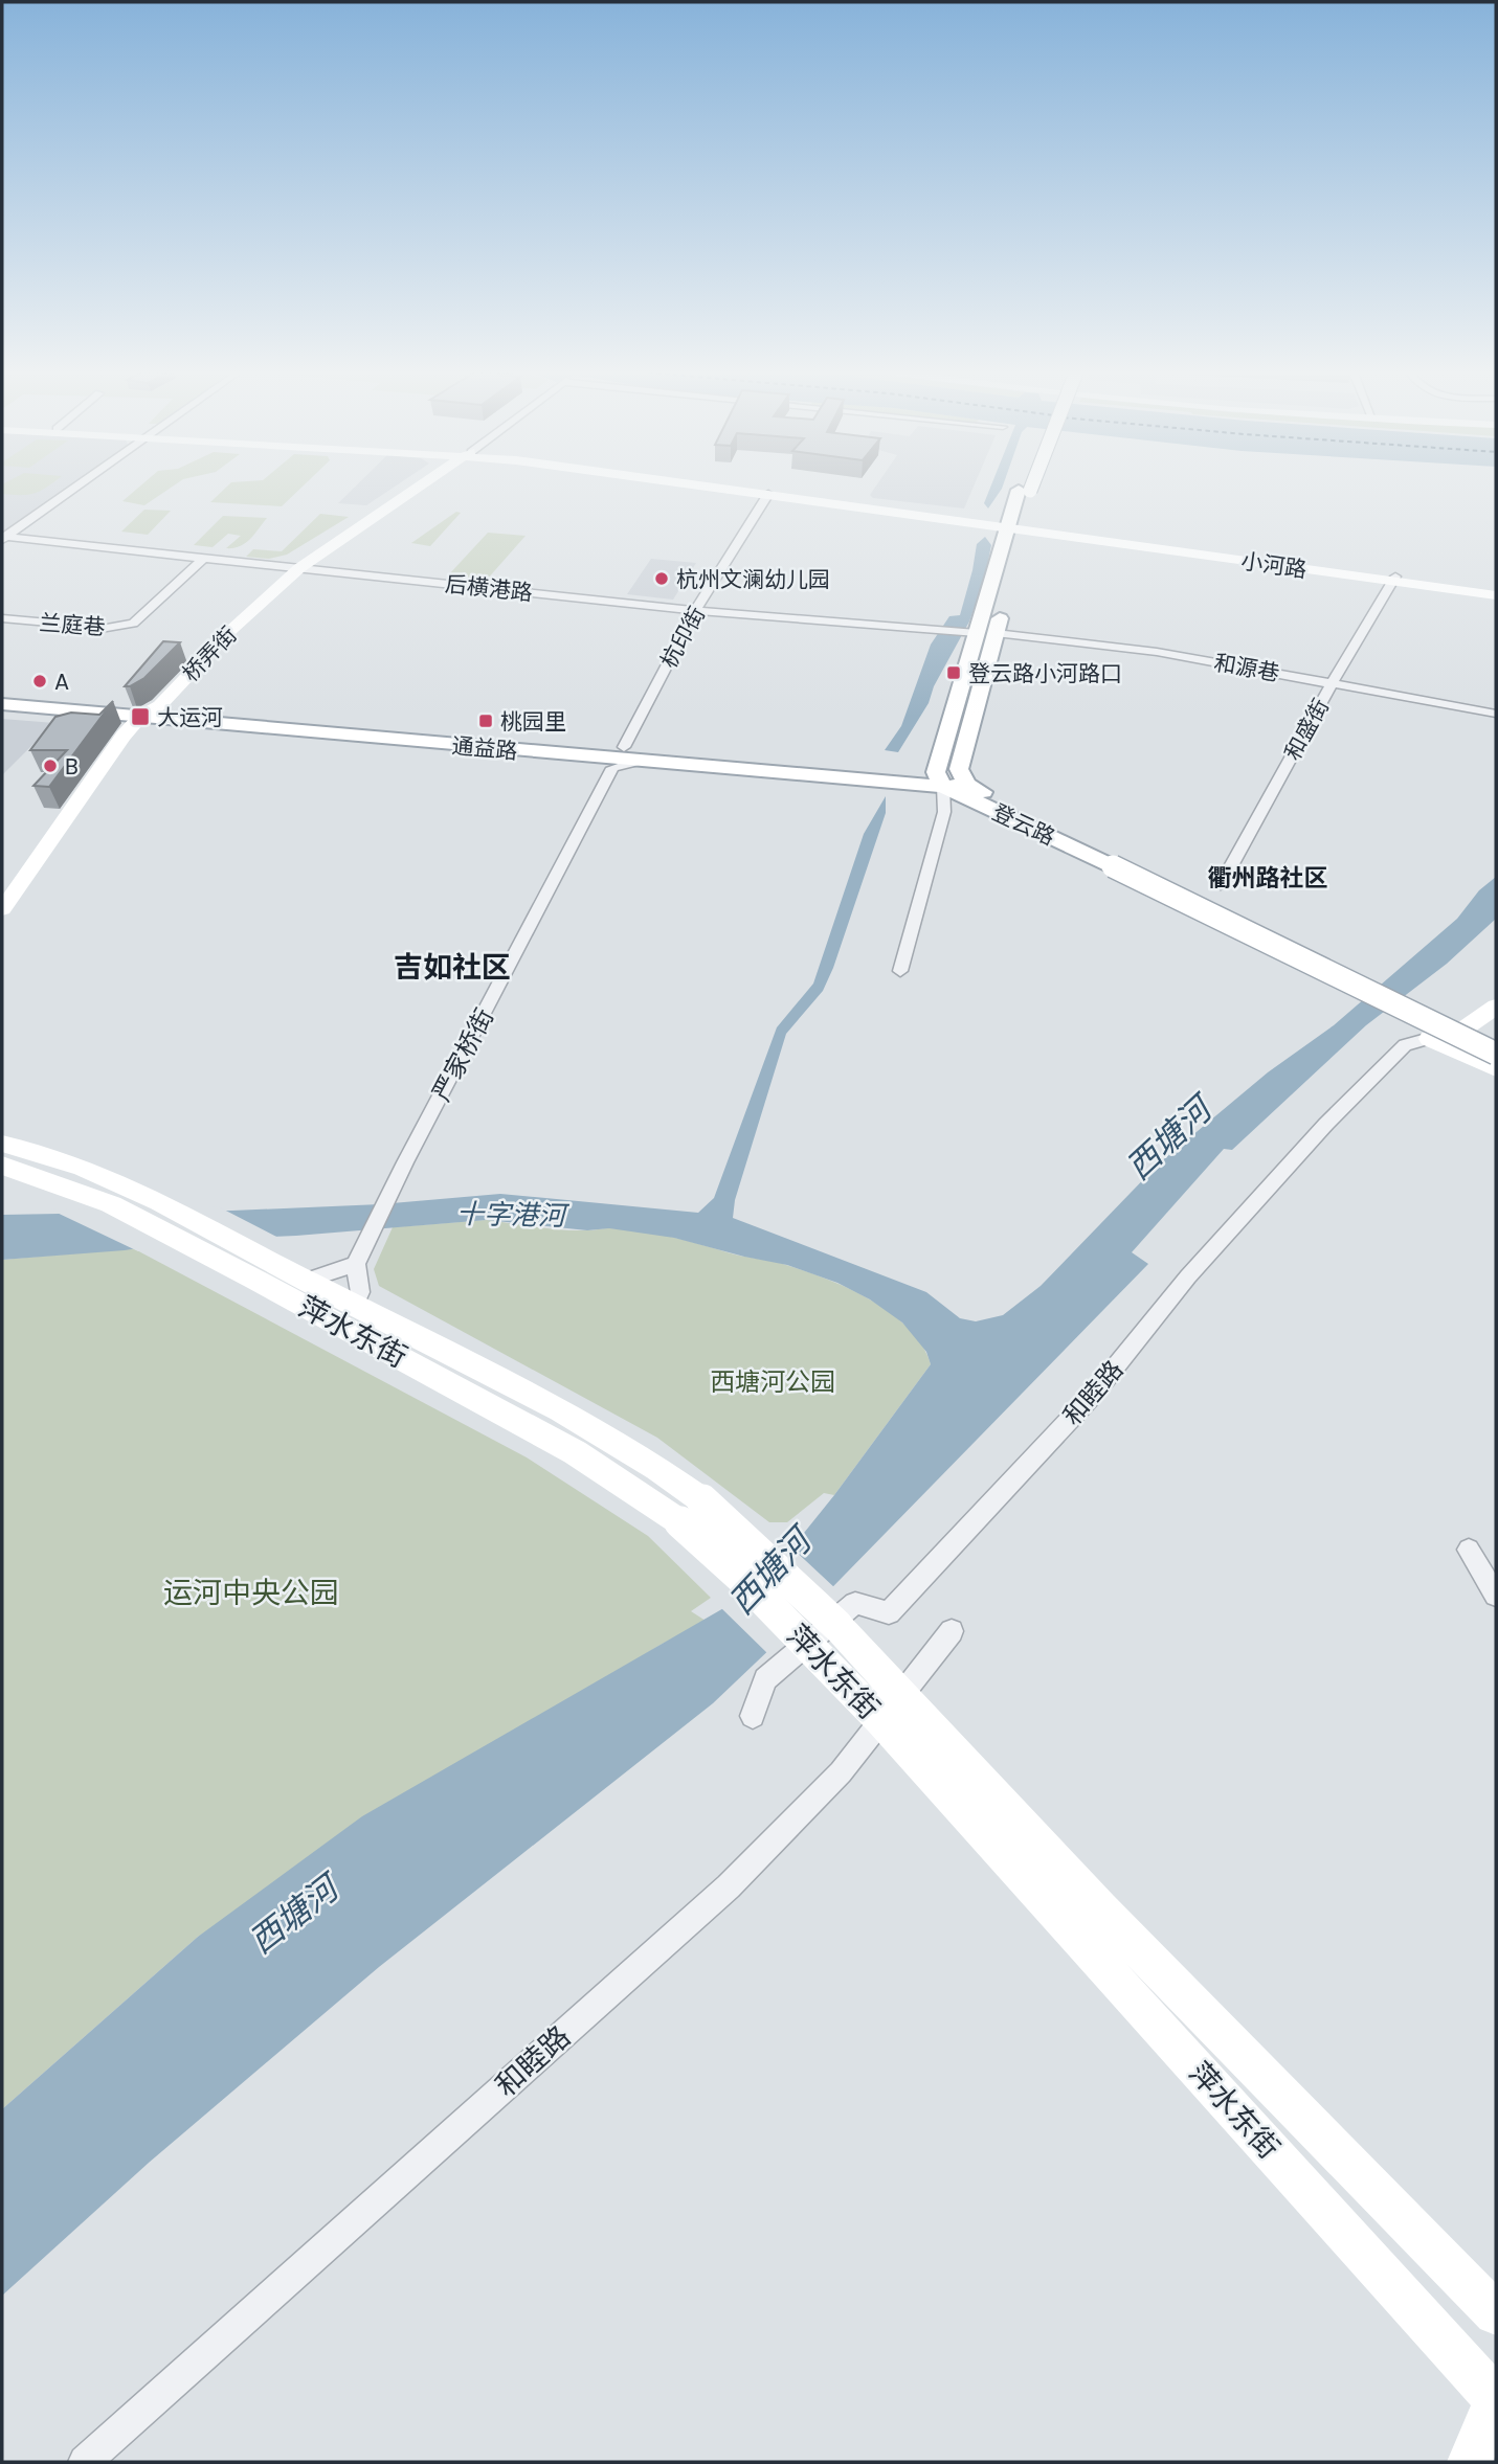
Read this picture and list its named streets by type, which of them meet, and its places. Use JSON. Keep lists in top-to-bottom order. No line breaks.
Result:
{"streets":{"main road":["小河路","桥弄街","通益路","登云路","萍水东街"],"street":["后横港路","兰庭巷","杭印街","和源巷","和盛街","严家桥街","和睦路"]},"crossings":[["小河路","杭印街"],["小河路","和盛街"],["后横港路","兰庭巷"],["后横港路","杭印街"],["后横港路","桥弄街"],["杭印街","通益路"],["桥弄街","通益路"],["和源巷","和盛街"],["通益路","登云路"],["通益路","严家桥街"],["严家桥街","萍水东街"],["萍水东街","和睦路"]],"districts":["衢州路社区","吉如社区"],"water":["西塘河","十字港河"],"parks":["西塘河公园","运河中央公园"],"places":{"other":["杭州文澜幼儿园","A","B"],"transit":["登云路小河路口","大运河","桃园里"]}}
